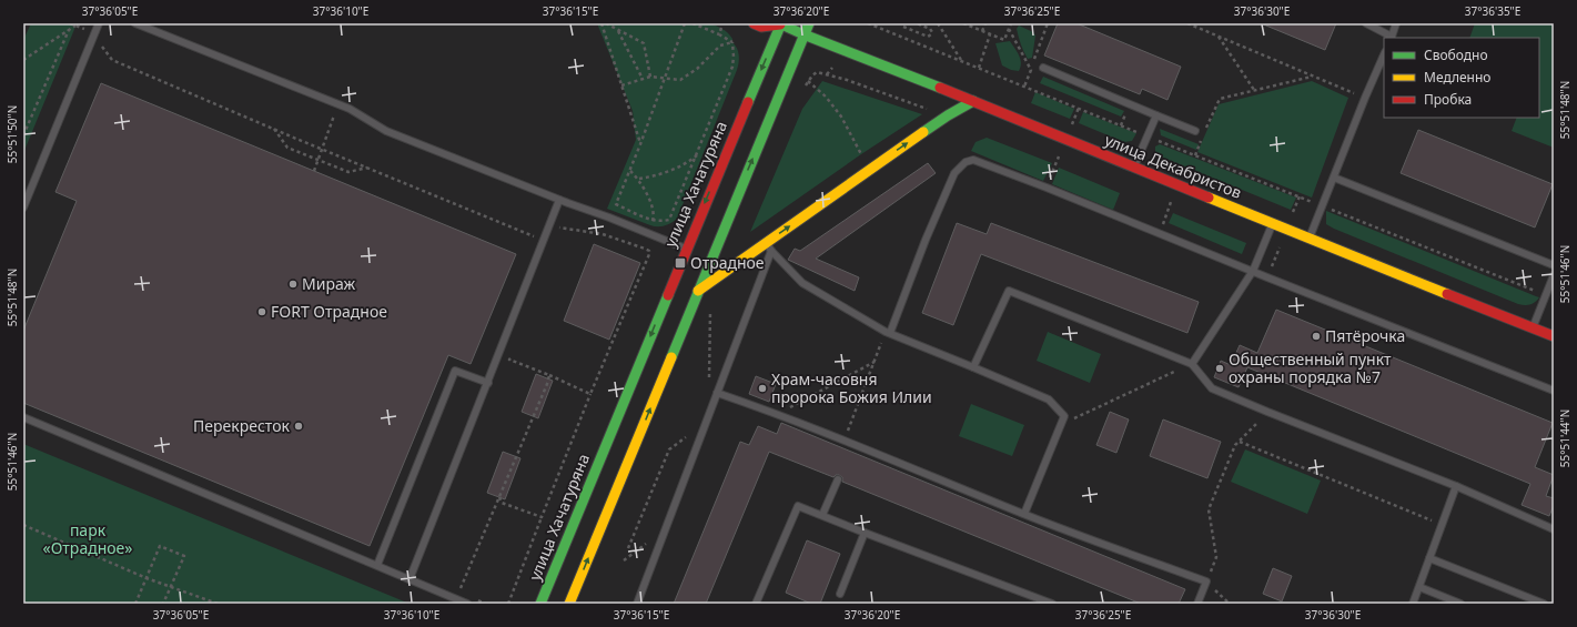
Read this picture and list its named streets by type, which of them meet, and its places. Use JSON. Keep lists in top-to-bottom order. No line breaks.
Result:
{"streets":{"main road":["улица Декабристов","улица Хачатуряна"]},"crossings":[["улица Декабристов","улица Хачатуряна"]],"parks":["парк «Отрадное»"],"places":{"transit":["Отрадное"],"other":["Мираж","FORT Отрадное","Пятёрочка","Общественный пункт охраны порядка №7","Храм-часовня пророка Божия Илии","Перекресток"]},"legend":["Свободно","Медленно","Пробка"],"coordinates":["37°36'05\"E","37°36'10\"E","37°36'15\"E","37°36'20\"E","37°36'25\"E","37°36'30\"E","37°36'35\"E","55°51'48\"N","55°51'50\"N","55°51'46\"N","55°51'44\"N"]}
